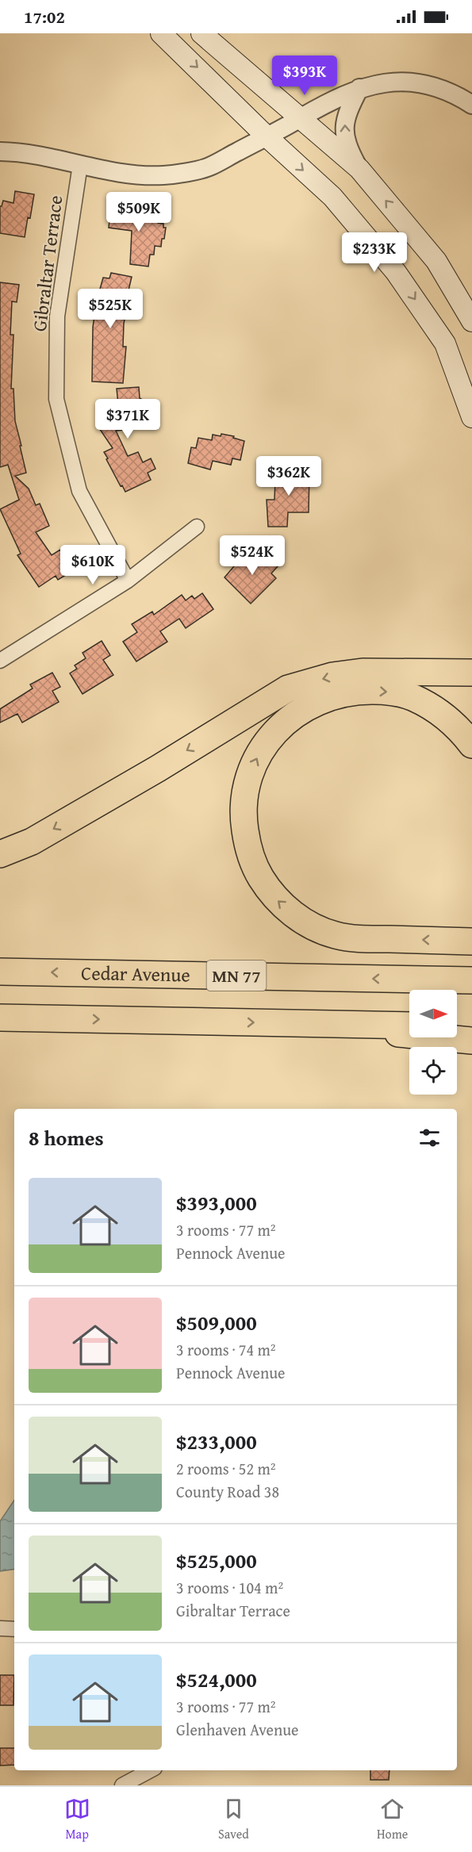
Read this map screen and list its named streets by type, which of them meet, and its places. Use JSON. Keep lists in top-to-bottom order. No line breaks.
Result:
{"streets":{"highway":["Cedar Avenue","MN 77"],"street":["Gibraltar Terrace"]},"north":"right","page":{"status":"17:02","price":["$393K","$509K","$233K","$525K","$371K","$362K","$524K","$610K"],"heading":"8 homes","list":[{"name":"$393,000","note":"3 rooms · 77 m² · Pennock Avenue"},{"name":"$509,000","note":"3 rooms · 74 m² · Pennock Avenue"},{"name":"$233,000","note":"2 rooms · 52 m² · County Road 38"},{"name":"$525,000","note":"3 rooms · 104 m² · Gibraltar Terrace"},{"name":"$524,000","note":"3 rooms · 77 m² · Glenhaven Avenue"}],"tabs":["Map","Saved","Home"]}}
